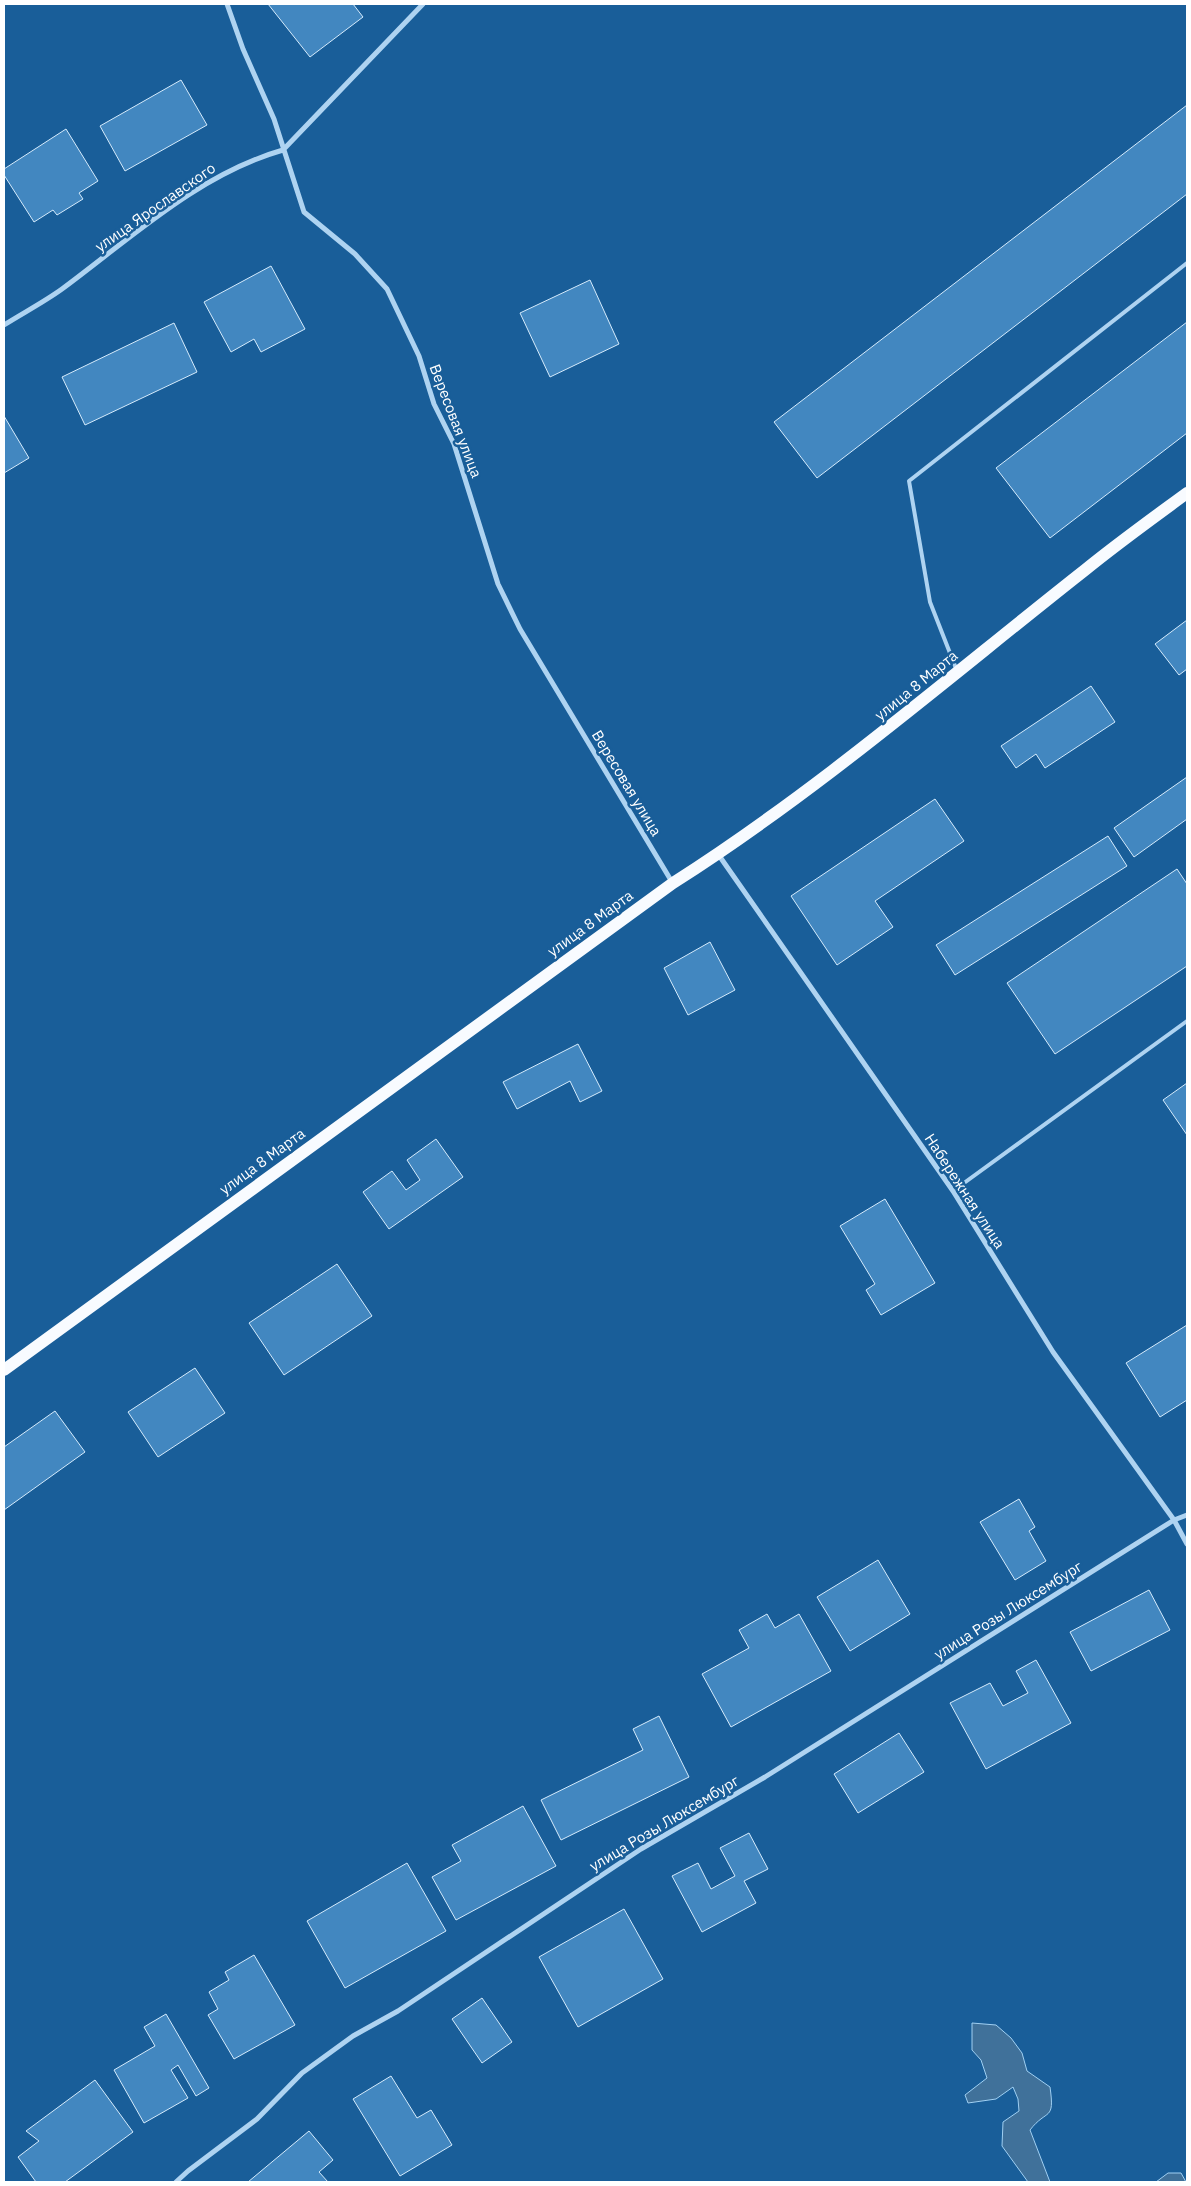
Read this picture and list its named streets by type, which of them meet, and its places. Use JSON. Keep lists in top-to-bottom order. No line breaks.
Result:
{"streets":{"main road":["улица 8 Марта"],"street":["улица Ярославского","Вересовая улица","Набережная улица","улица Розы Люксембург"]},"crossings":[["улица Ярославского","Вересовая улица"],["Вересовая улица","улица 8 Марта"],["улица 8 Марта","Набережная улица"],["Набережная улица","улица Розы Люксембург"]]}
